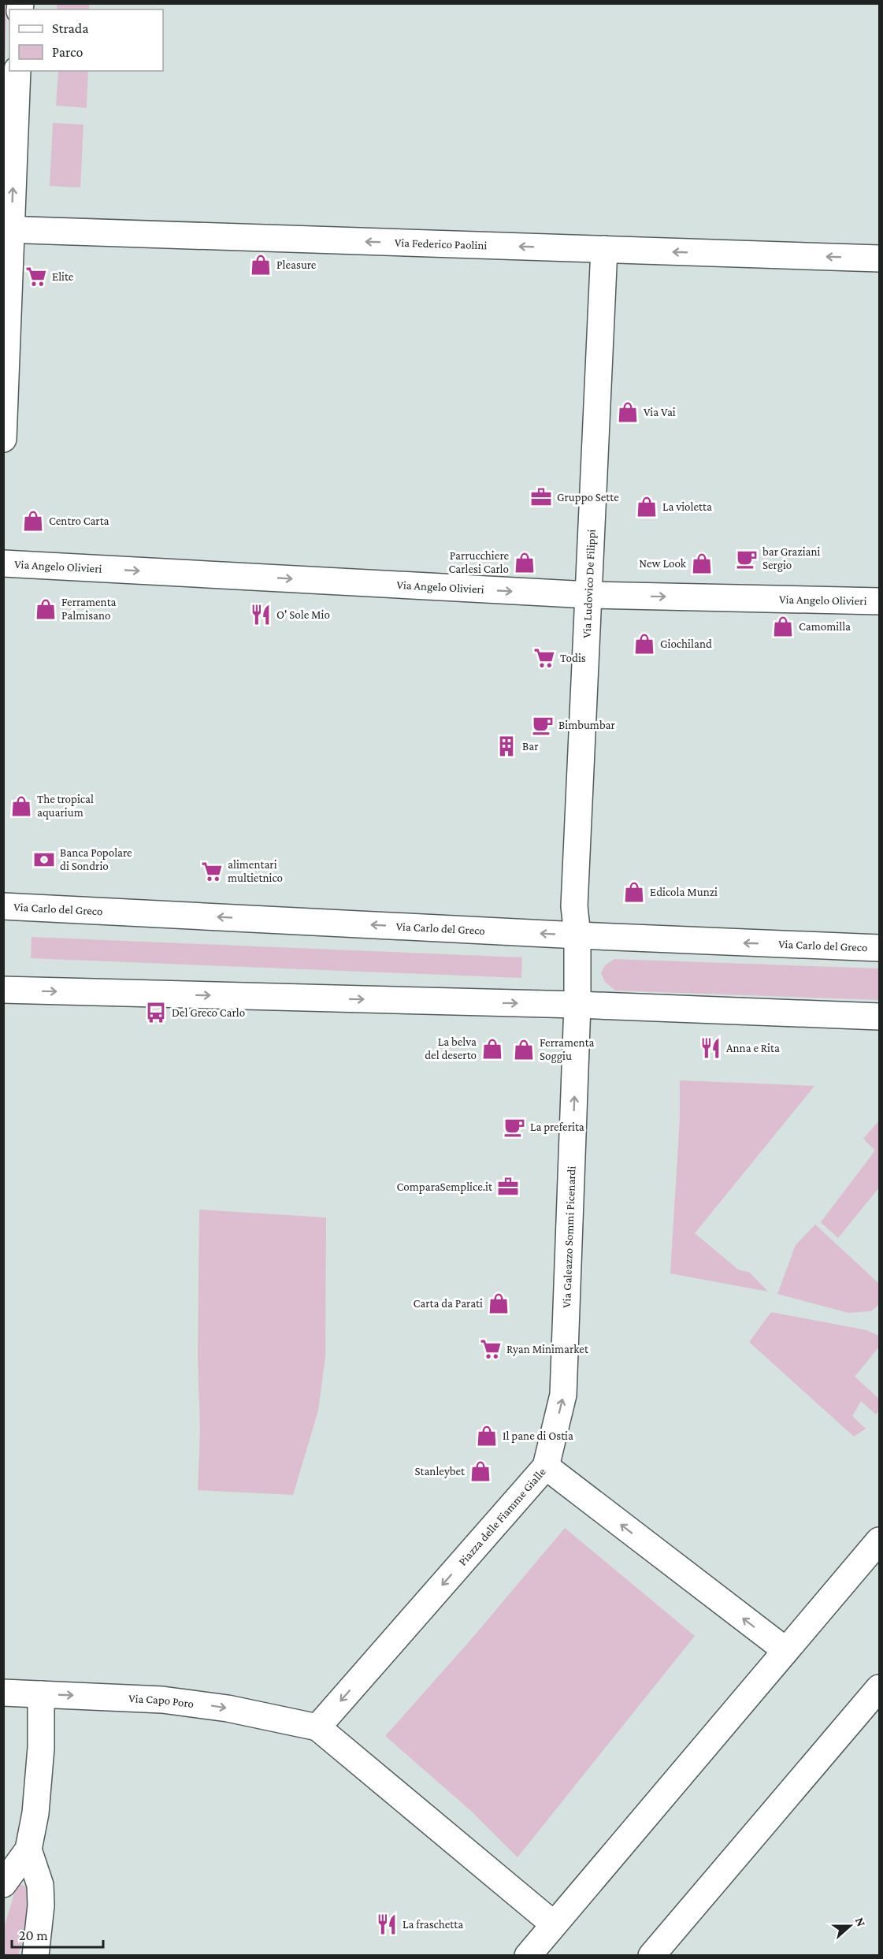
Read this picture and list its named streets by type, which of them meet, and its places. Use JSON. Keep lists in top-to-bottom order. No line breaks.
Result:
{"streets":{"street":["Via Federico Paolini","Via Angelo Olivieri","Via Ludovico De Filippi","Via Carlo del Greco","Via Galeazzo Sommi Picenardi","Piazza delle Fiamme Gialle","Via Capo Poro"]},"crossings":[["Via Federico Paolini","Via Ludovico De Filippi"],["Via Angelo Olivieri","Via Ludovico De Filippi"],["Via Ludovico De Filippi","Via Carlo del Greco"],["Via Ludovico De Filippi","Via Galeazzo Sommi Picenardi"],["Via Galeazzo Sommi Picenardi","Piazza delle Fiamme Gialle"],["Piazza delle Fiamme Gialle","Via Capo Poro"]],"one_way":["Via Federico Paolini","Via Angelo Olivieri","Via Galeazzo Sommi Picenardi","Via Capo Poro"],"places":{"shop":["Pleasure","Via Vai","La violetta","Centro Carta","Parrucchiere Carlesi Carlo","New Look","Ferramenta Palmisano","Camomilla","Giochiland","The tropical aquarium","Edicola Munzi","La belva del deserto","Ferramenta Soggiu","Carta da Parati","Il pane di Ostia","Stanleybet"],"supermarket":["Elite","Todis","alimentari multietnico","Ryan Minimarket"],"office":["Gruppo Sette","ComparaSemplice.it"],"cafe":["bar Graziani Sergio","Bimbumbar","La preferita"],"restaurant":["O' Sole Mio","Anna e Rita","La fraschetta"],"building":["Bar"],"bank":["Banca Popolare di Sondrio"],"bus stop":["Del Greco Carlo"]},"legend":["Strada","Parco"],"scale_bar":"20 m","north":"right"}
